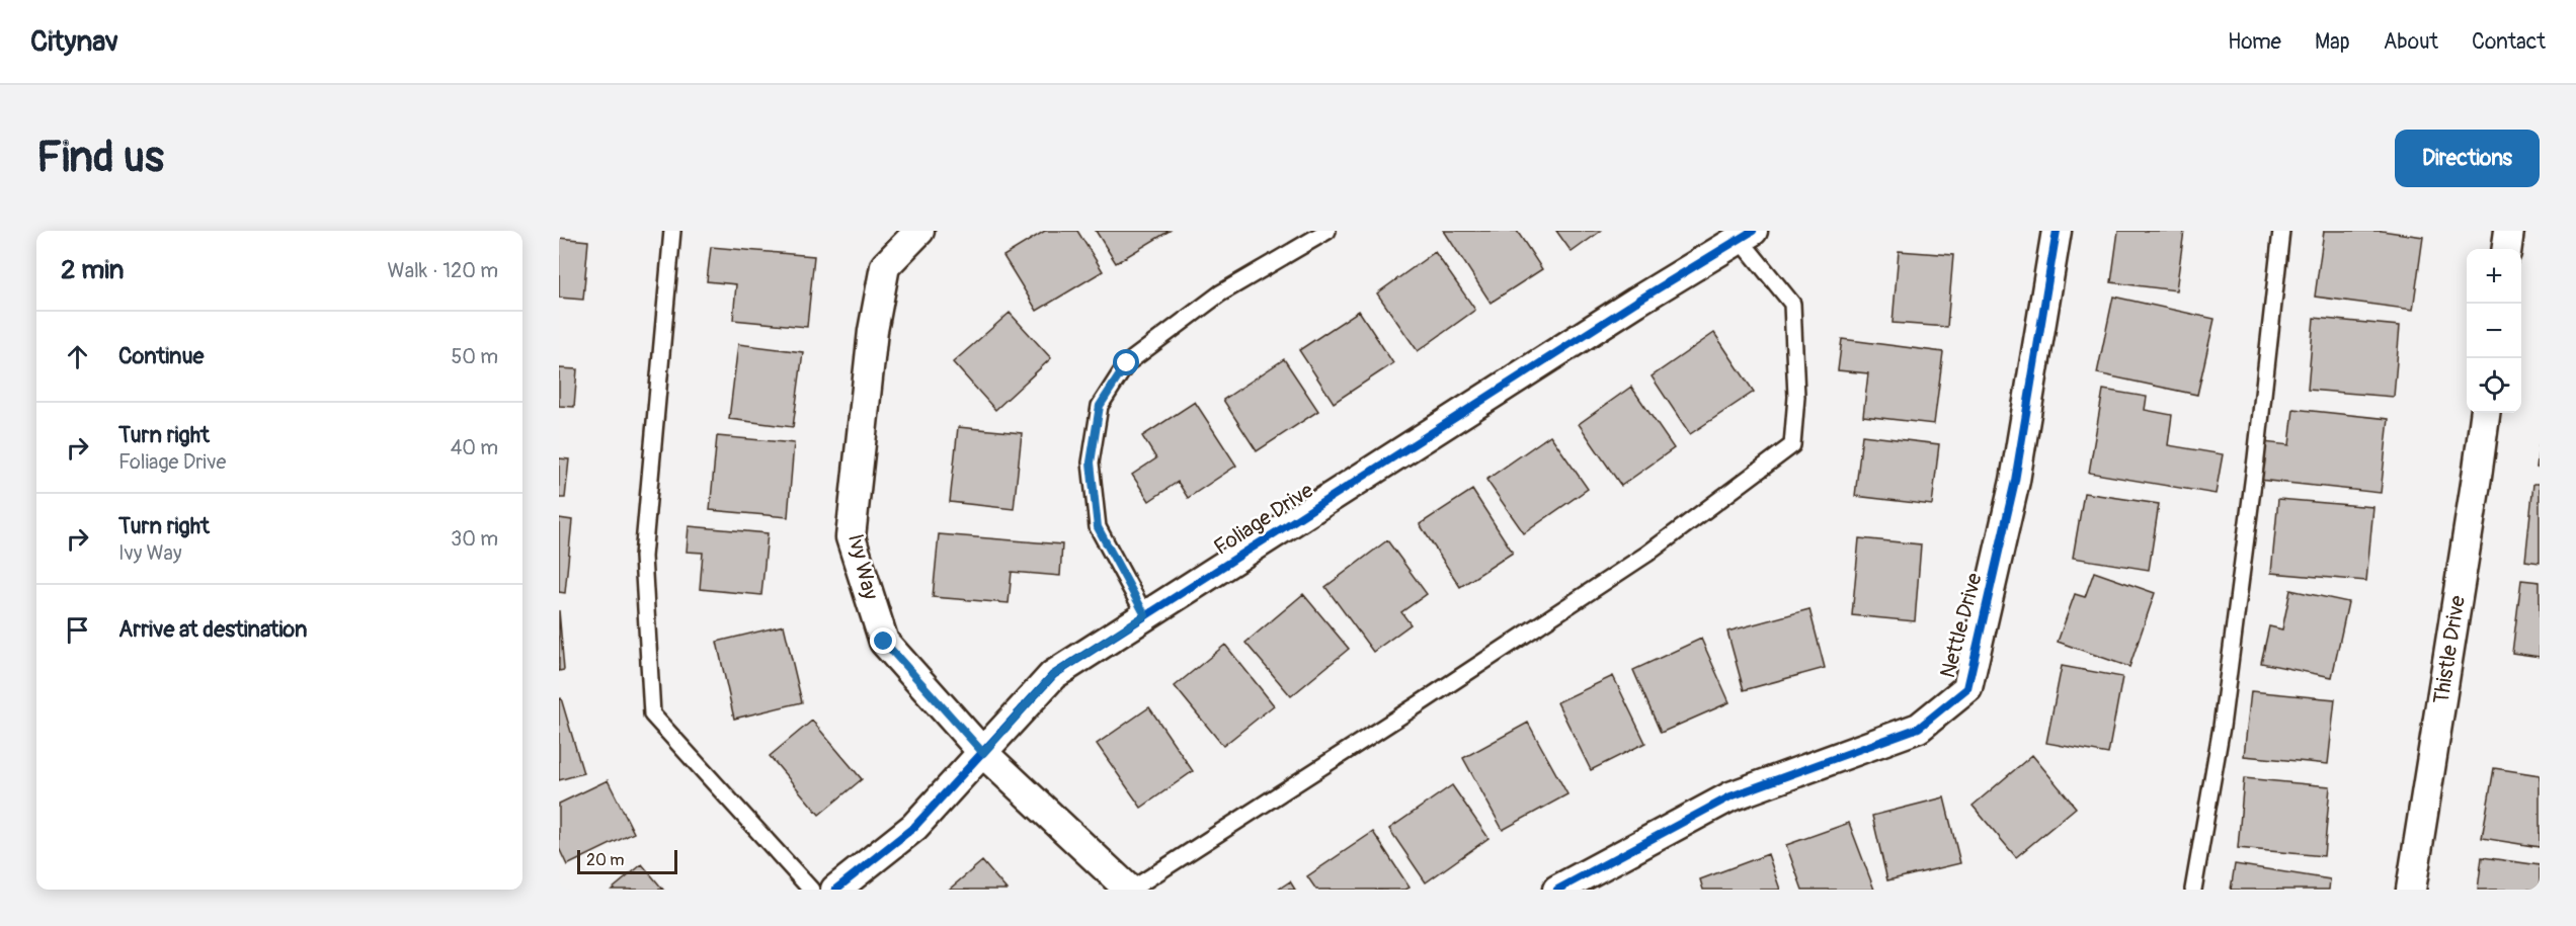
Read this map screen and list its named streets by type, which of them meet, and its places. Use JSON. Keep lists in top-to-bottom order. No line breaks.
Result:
{"streets":{"street":["Foliage Drive","Ivy Way","Nettle Drive","Thistle Drive"]},"crossings":[["Foliage Drive","Ivy Way"]],"scale_bar":"20 m","page":{"header":"Citynav","nav":["Home","Map","About","Contact"],"buttons":"Directions","title":"Find us","heading":["2 min","Walk · 120 m"],"map_buttons":["+","−"],"list":[["Continue","50 m"],["Turn right","Foliage Drive","40 m"],["Turn right","Ivy Way","30 m"],"Arrive at destination"],"scale":"20 m"}}
